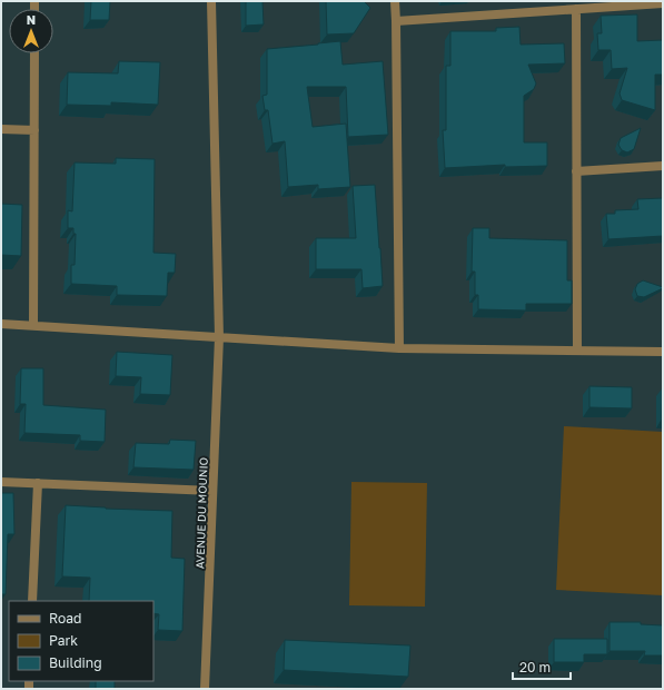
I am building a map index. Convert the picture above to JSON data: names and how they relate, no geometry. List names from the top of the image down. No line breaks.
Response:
{"streets":{"street":["AVENUE DU MOUNIO"]},"legend":["Road","Park","Building"],"scale_bar":"20 m","north":"top"}
